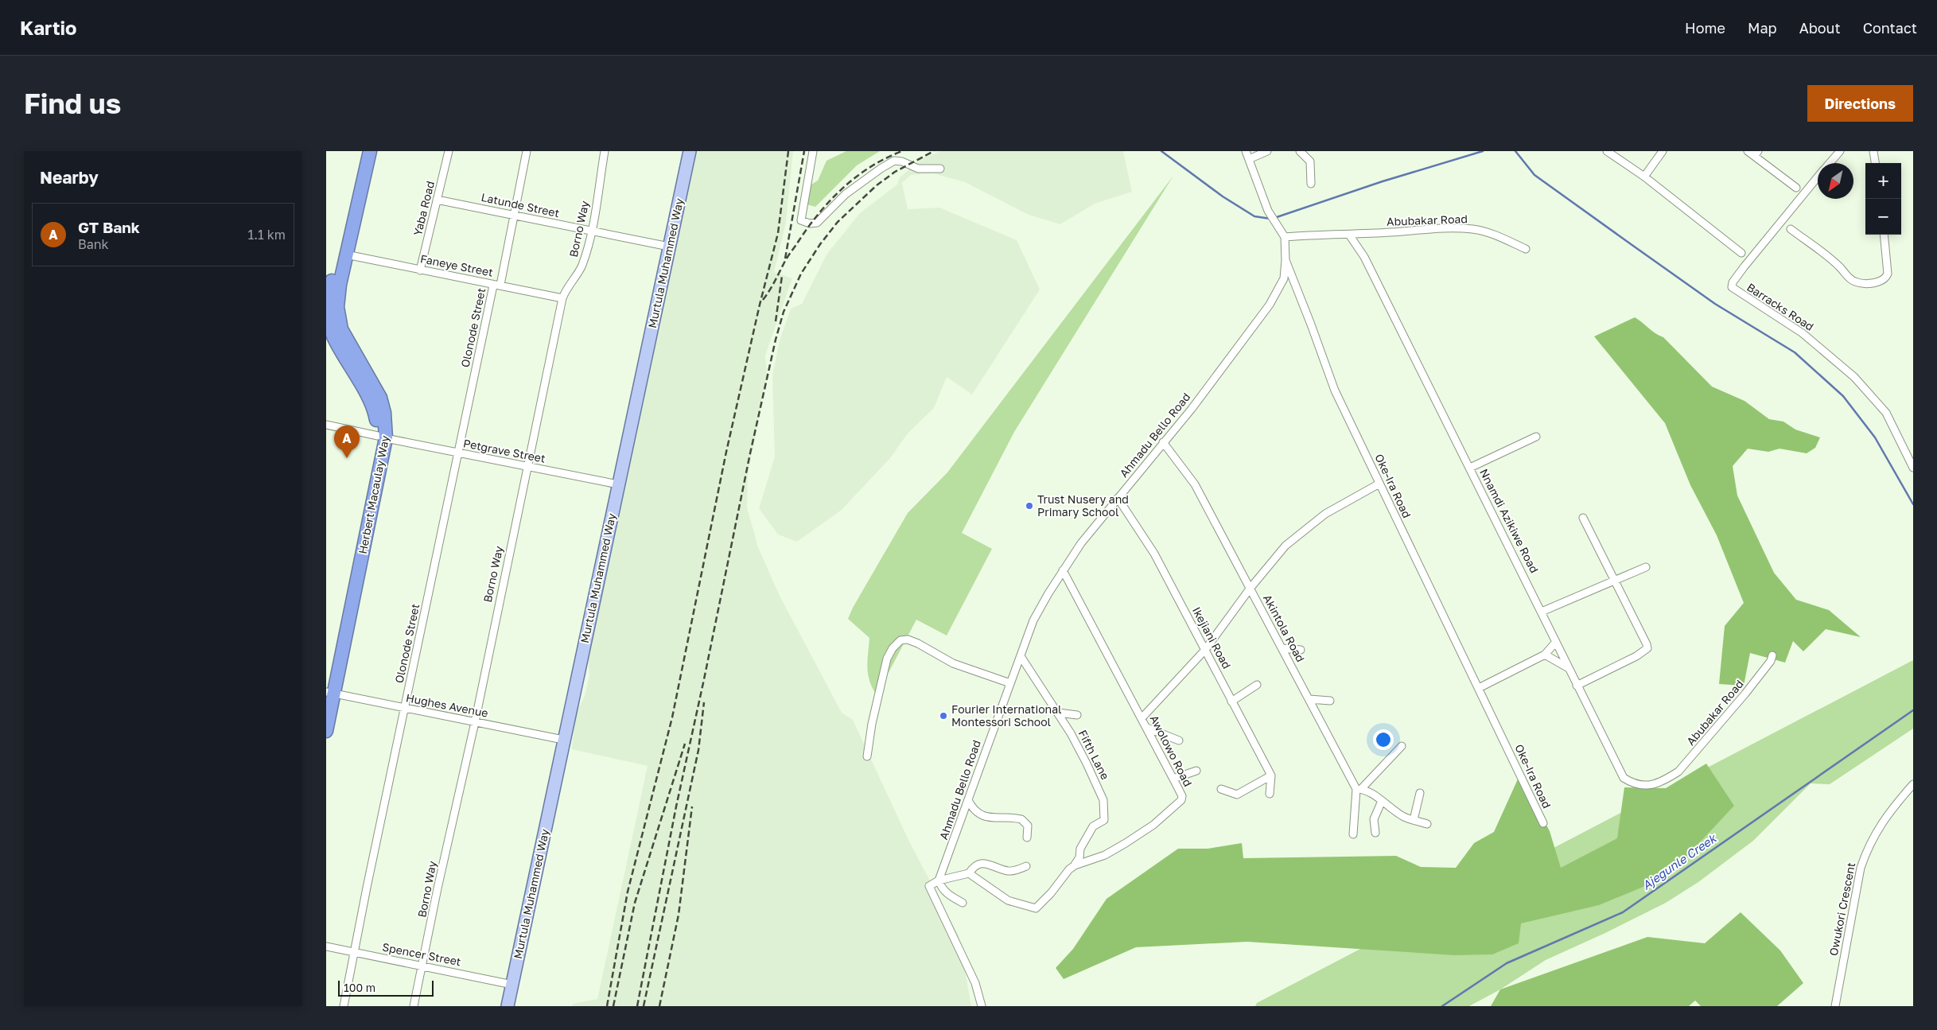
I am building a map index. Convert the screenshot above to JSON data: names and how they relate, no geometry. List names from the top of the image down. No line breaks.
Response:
{"streets":{"highway":["Herbert Macaulay Way"],"main road":["Murtula Muhammed Way"],"street":["Latunde Street","Yaba Road","Abubakar Road","Borno Way","Faneye Street","Barracks Road","Olonode Street","Ahmadu Bello Road","Petgrave Street","Oke-Ira Road","Nnamdi Azikiwe Road","Akintola Road","Ikejiani Road","Hughes Avenue","Awolowo Road","Fifth Lane","Owukori Crescent","Spencer Street"]},"crossings":[["Latunde Street","Yaba Road"],["Latunde Street","Borno Way"],["Latunde Street","Murtula Muhammed Way"],["Latunde Street","Olonode Street"],["Yaba Road","Faneye Street"],["Abubakar Road","Nnamdi Azikiwe Road"],["Borno Way","Faneye Street"],["Borno Way","Petgrave Street"],["Borno Way","Hughes Avenue"],["Borno Way","Spencer Street"],["Murtula Muhammed Way","Petgrave Street"],["Murtula Muhammed Way","Hughes Avenue"],["Murtula Muhammed Way","Spencer Street"],["Faneye Street","Olonode Street"],["Faneye Street","Herbert Macaulay Way"],["Olonode Street","Petgrave Street"],["Olonode Street","Hughes Avenue"],["Olonode Street","Spencer Street"],["Ahmadu Bello Road","Oke-Ira Road"],["Ahmadu Bello Road","Akintola Road"],["Ahmadu Bello Road","Ikejiani Road"],["Ahmadu Bello Road","Awolowo Road"],["Ahmadu Bello Road","Fifth Lane"],["Petgrave Street","Herbert Macaulay Way"],["Herbert Macaulay Way","Hughes Avenue"],["Awolowo Road","Fifth Lane"]],"water":["Ajegunle Creek"],"places":["Trust Nusery and Primary School","Fourier International Montessori School"],"scale_bar":"100 m","north":"bottom left","page":{"header":"Kartio","nav":["Home","Map","About","Contact"],"buttons":"Directions","title":"Find us","heading":"Nearby","map_buttons":["+","−"],"list":[{"mark":"A","name":"GT Bank","note":"Bank","value":"1.1 km"}],"pins":"A","scale":"100 m"}}
